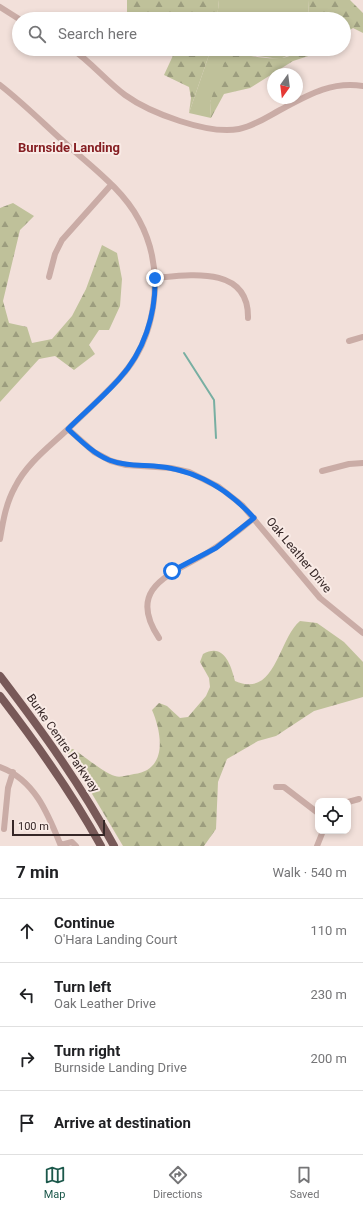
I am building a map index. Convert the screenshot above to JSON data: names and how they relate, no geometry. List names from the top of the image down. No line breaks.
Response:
{"streets":{"main road":["Burke Centre Parkway"],"street":["Oak Leather Drive"]},"districts":["Burnside Landing"],"scale_bar":"100 m","north":"bottom","page":{"search":"Search here","scale":"100 m","heading":["7 min","Walk · 540 m"],"list":[["Continue","O'Hara Landing Court","110 m"],["Turn left","Oak Leather Drive","230 m"],["Turn right","Burnside Landing Drive","200 m"],"Arrive at destination"],"nav":["Map","Directions","Saved"]}}
